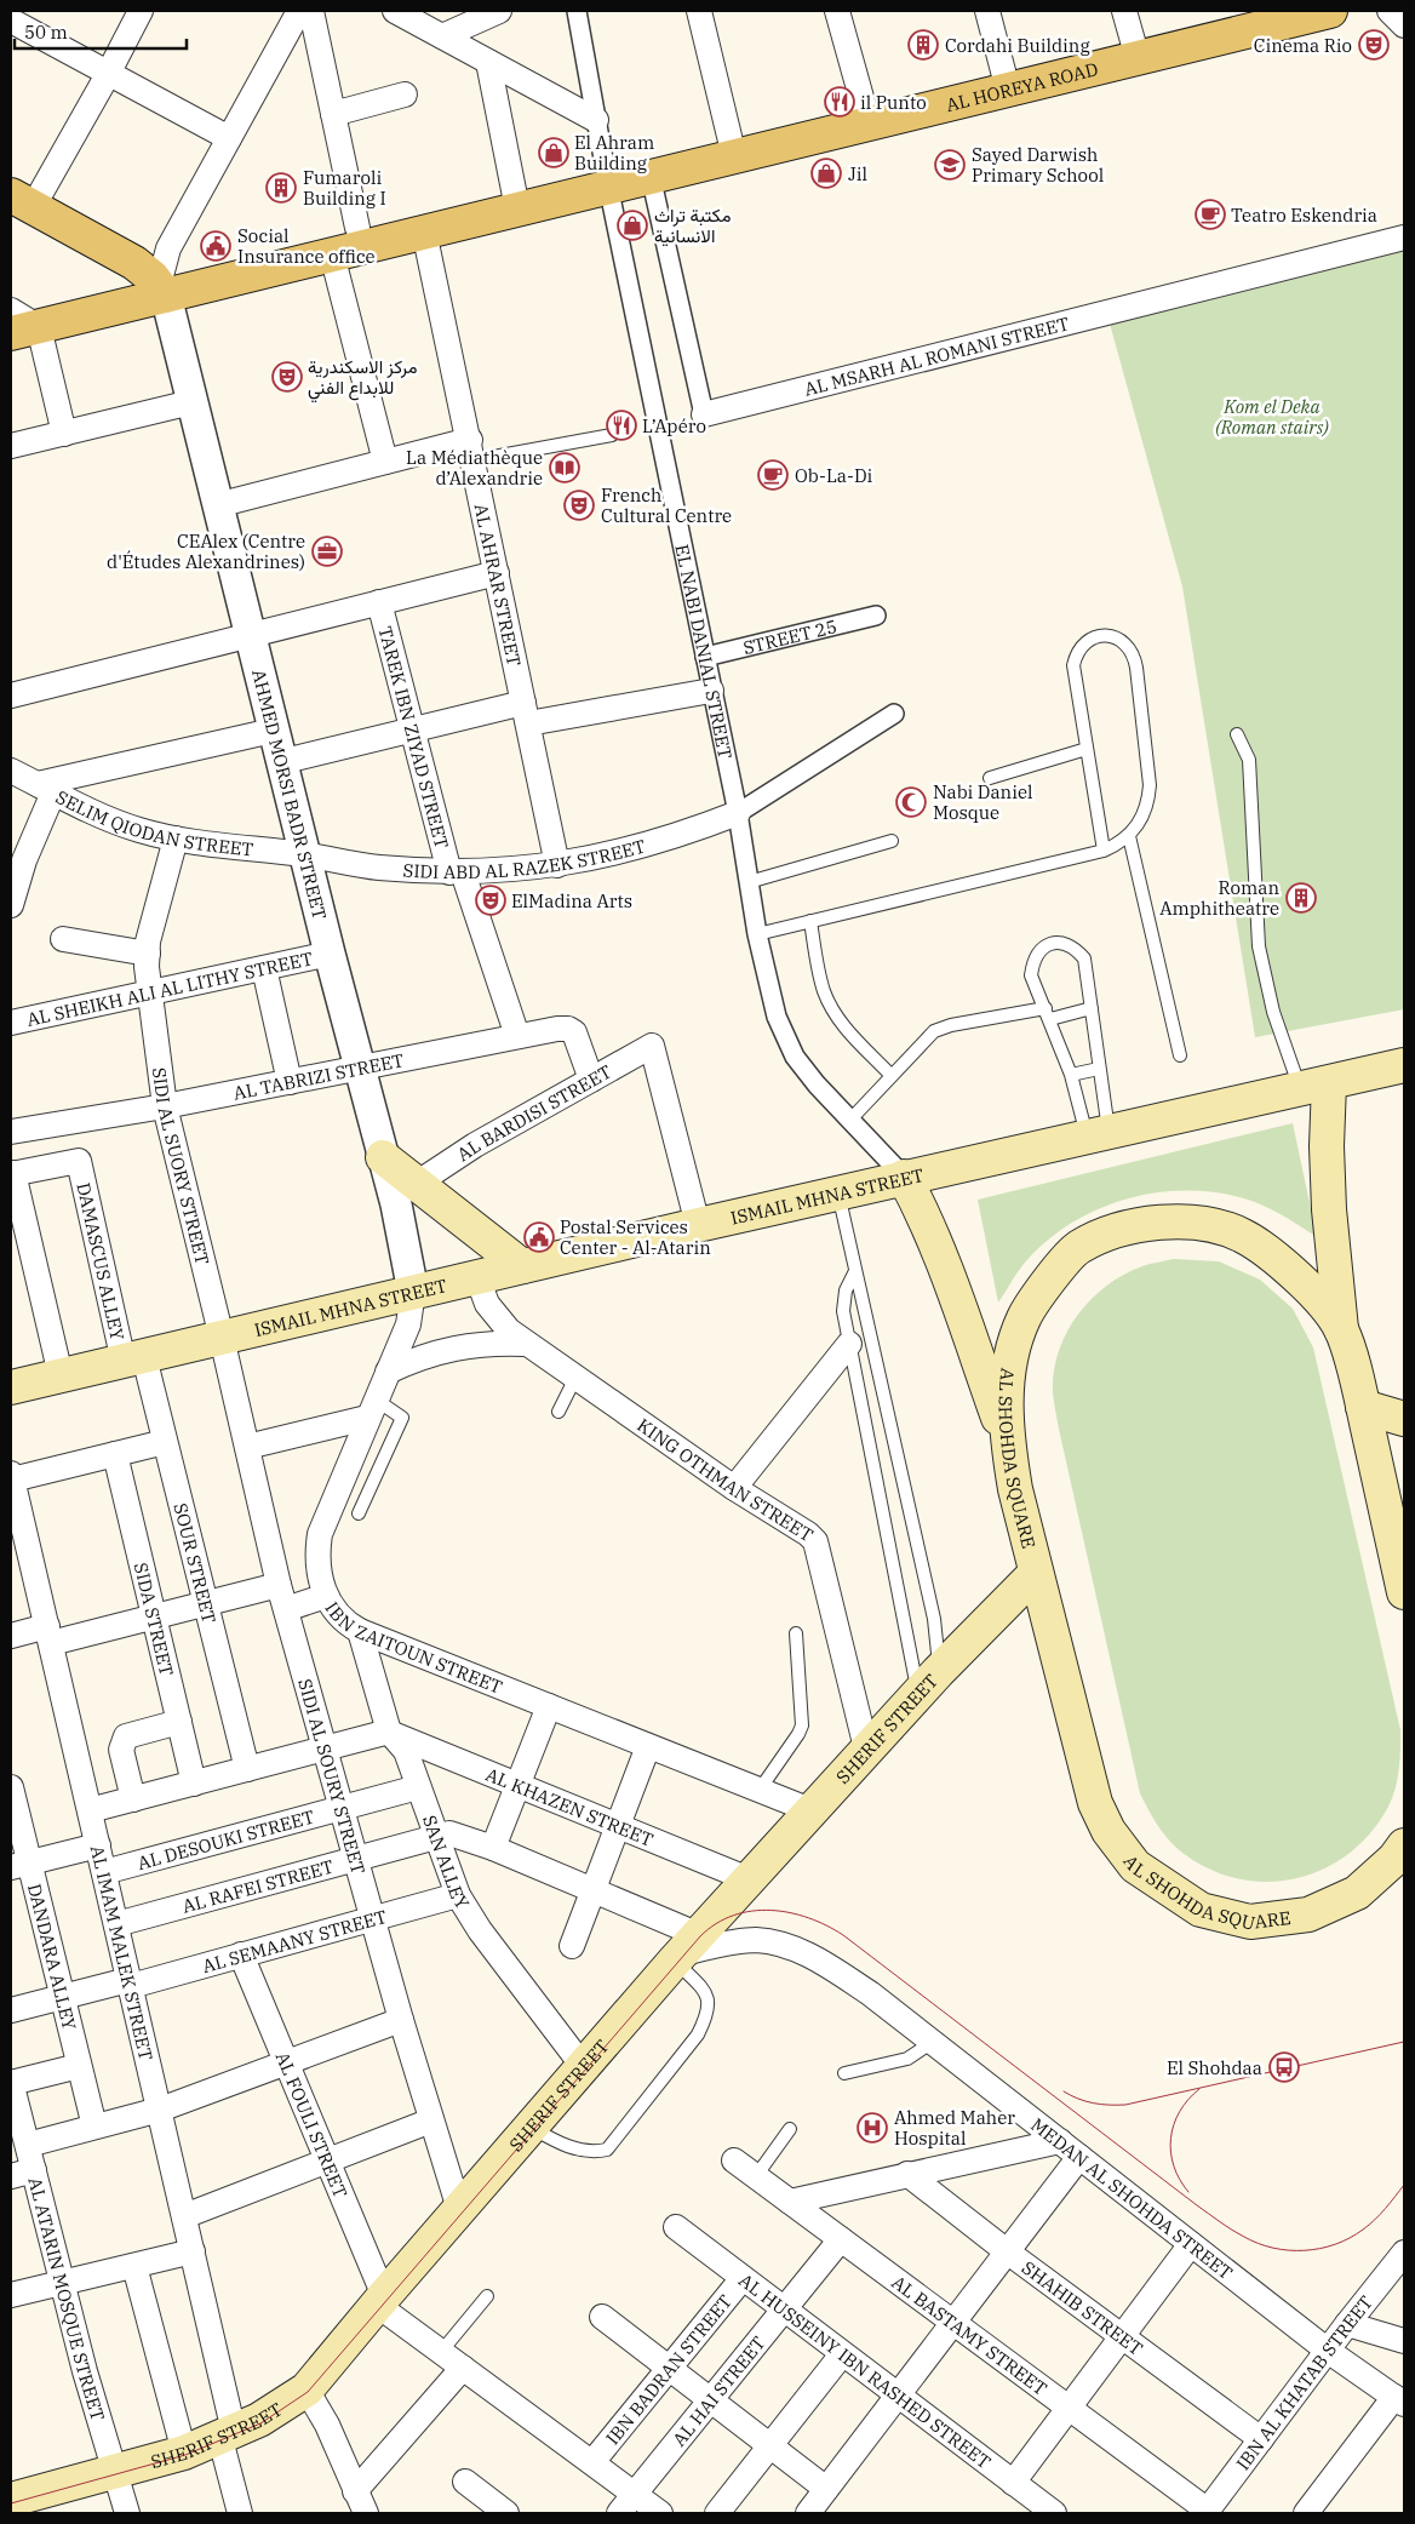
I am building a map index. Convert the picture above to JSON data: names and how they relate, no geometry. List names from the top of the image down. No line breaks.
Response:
{"streets":{"main road":["AL HOREYA ROAD","ISMAIL MHNA STREET","AL SHOHDA SQUARE","SHERIF STREET"],"street":["AL MSARH AL ROMANI STREET","AL AHRAR STREET","STREET 25","EL NABI DANIAL STREET","TAREK IBN ZIYAD STREET","AHMED MORSI BADR STREET","SELIM QIODAN STREET","SIDI ABD AL RAZEK STREET","AL SHEIKH ALI AL LITHY STREET","AL TABRIZI STREET","AL BARDISI STREET","SIDI AL SUORY STREET","DAMASCUS ALLEY","KING OTHMAN STREET","SOUR STREET","SIDA STREET","IBN ZAITOUN STREET","SIDI AL SOURY STREET","AL KHAZEN STREET","AL DESOUKI STREET","SAN ALLEY","AL RAFEI STREET","AL SEMAANY STREET","AL IMAM MALEK STREET","DANDARA ALLEY","AL FOULI STREET","MEDAN AL SHOHDA STREET","AL ATARIN MOSQUE STREET","SHAHIB STREET","AL BASTAMY STREET","IBN BADRAN STREET","AL HUSSEINY IBN RASHED STREET","IBN AL KHATAB STREET","AL HAI STREET"]},"crossings":[["AL HOREYA ROAD","AL MSARH AL ROMANI STREET"],["AL HOREYA ROAD","AL AHRAR STREET"],["AL HOREYA ROAD","EL NABI DANIAL STREET"],["AL HOREYA ROAD","AHMED MORSI BADR STREET"],["AL AHRAR STREET","SIDI ABD AL RAZEK STREET"],["STREET 25","EL NABI DANIAL STREET"],["EL NABI DANIAL STREET","SIDI ABD AL RAZEK STREET"],["EL NABI DANIAL STREET","ISMAIL MHNA STREET"],["TAREK IBN ZIYAD STREET","SIDI ABD AL RAZEK STREET"],["TAREK IBN ZIYAD STREET","AL TABRIZI STREET"],["AHMED MORSI BADR STREET","SELIM QIODAN STREET"],["AHMED MORSI BADR STREET","SIDI ABD AL RAZEK STREET"],["AHMED MORSI BADR STREET","AL SHEIKH ALI AL LITHY STREET"],["AHMED MORSI BADR STREET","AL TABRIZI STREET"],["AHMED MORSI BADR STREET","ISMAIL MHNA STREET"],["AHMED MORSI BADR STREET","IBN ZAITOUN STREET"],["SELIM QIODAN STREET","SIDI ABD AL RAZEK STREET"],["SELIM QIODAN STREET","SIDI AL SUORY STREET"],["AL SHEIKH ALI AL LITHY STREET","SIDI AL SUORY STREET"],["AL TABRIZI STREET","AL BARDISI STREET"],["AL TABRIZI STREET","SIDI AL SUORY STREET"],["AL BARDISI STREET","ISMAIL MHNA STREET"],["SIDI AL SUORY STREET","ISMAIL MHNA STREET"],["SIDI AL SUORY STREET","SIDI AL SOURY STREET"],["ISMAIL MHNA STREET","DAMASCUS ALLEY"],["ISMAIL MHNA STREET","KING OTHMAN STREET"],["ISMAIL MHNA STREET","SOUR STREET"],["ISMAIL MHNA STREET","IBN ZAITOUN STREET"],["ISMAIL MHNA STREET","SIDI AL SOURY STREET"],["DAMASCUS ALLEY","SOUR STREET"],["AL SHOHDA SQUARE","SHERIF STREET"],["KING OTHMAN STREET","SHERIF STREET"],["IBN ZAITOUN STREET","SHERIF STREET"],["IBN ZAITOUN STREET","SAN ALLEY"],["SHERIF STREET","SIDI AL SOURY STREET"],["SHERIF STREET","AL KHAZEN STREET"],["SHERIF STREET","SAN ALLEY"],["SHERIF STREET","AL RAFEI STREET"],["SHERIF STREET","AL IMAM MALEK STREET"],["SHERIF STREET","AL FOULI STREET"],["SHERIF STREET","MEDAN AL SHOHDA STREET"],["SHERIF STREET","AL ATARIN MOSQUE STREET"],["SIDI AL SOURY STREET","AL DESOUKI STREET"],["SIDI AL SOURY STREET","AL RAFEI STREET"],["SIDI AL SOURY STREET","AL SEMAANY STREET"],["AL KHAZEN STREET","SAN ALLEY"],["AL DESOUKI STREET","SAN ALLEY"],["AL DESOUKI STREET","AL IMAM MALEK STREET"],["SAN ALLEY","AL RAFEI STREET"],["SAN ALLEY","AL SEMAANY STREET"],["AL RAFEI STREET","AL IMAM MALEK STREET"],["AL RAFEI STREET","MEDAN AL SHOHDA STREET"],["AL SEMAANY STREET","AL IMAM MALEK STREET"],["AL SEMAANY STREET","DANDARA ALLEY"],["AL SEMAANY STREET","AL FOULI STREET"],["MEDAN AL SHOHDA STREET","IBN AL KHATAB STREET"],["SHAHIB STREET","IBN AL KHATAB STREET"],["AL BASTAMY STREET","IBN AL KHATAB STREET"],["AL BASTAMY STREET","AL HAI STREET"],["IBN BADRAN STREET","AL HUSSEINY IBN RASHED STREET"],["AL HUSSEINY IBN RASHED STREET","AL HAI STREET"]],"parks":["Kom el Deka (Roman stairs)"],"places":{"building":["Cordahi Building","Fumaroli Building I","Roman Amphitheatre"],"theatre":["Cinema Rio","مركز الاسكندرية للابداع الفني","French Cultural Centre","ElMadina Arts"],"restaurant":["il Punto","L’Apéro"],"shop":["El Ahram Building","Jil","مكتبة تراث الانسانية"],"school or university":["Sayed Darwish Primary School"],"cafe":["Teatro Eskendria","Ob-La-Di"],"public building":["Social Insurance office","Postal Services Center - Al-Atarin"],"library":["La Médiathèque d’Alexandrie"],"office":["CEAlex (Centre d'Études Alexandrines)"],"mosque":["Nabi Daniel Mosque"],"bus stop":["El Shohdaa"],"hospital":["Ahmed Maher Hospital"]},"scale_bar":"50 m"}
